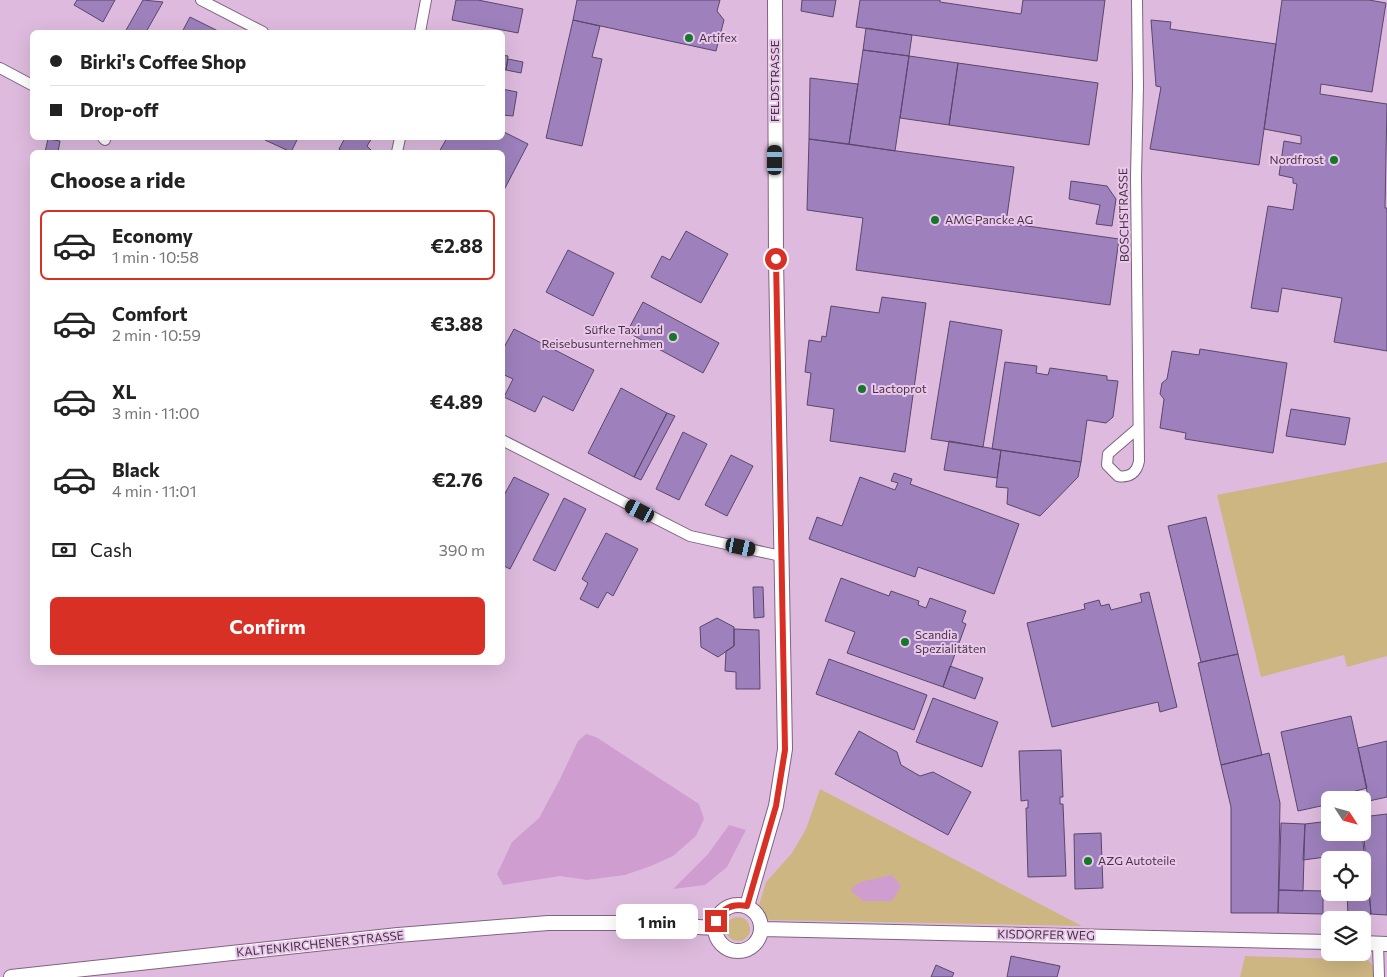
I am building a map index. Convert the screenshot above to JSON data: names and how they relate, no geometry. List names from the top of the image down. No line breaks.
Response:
{"streets":{"street":["FELDSTRASSE","BOSCHSTRASSE","KISDORFER WEG","KALTENKIRCHENER STRASSE"]},"crossings":[["FELDSTRASSE","KISDORFER WEG"],["FELDSTRASSE","KALTENKIRCHENER STRASSE"],["KISDORFER WEG","KALTENKIRCHENER STRASSE"]],"places":["Artifex","Nordfrost","AMC Pancke AG","Süfke Taxi und Reisebusunternehmen","Lactoprot","Scandia Spezialitäten","AZG Autoteile"],"north":"bottom right","page":{"banner":["Birki's Coffee Shop","Drop-off"],"heading":"Choose a ride","list":[{"name":"Economy","note":"1 min · 10:58","value":"€2.88"},{"name":"Comfort","note":"2 min · 10:59","value":"€3.88"},{"name":"XL","note":"3 min · 11:00","value":"€4.89"},{"name":"Black","note":"4 min · 11:01","value":"€2.76"}],"pay":["Cash","390 m"],"buttons":"Confirm","bubble":"1 min"}}
